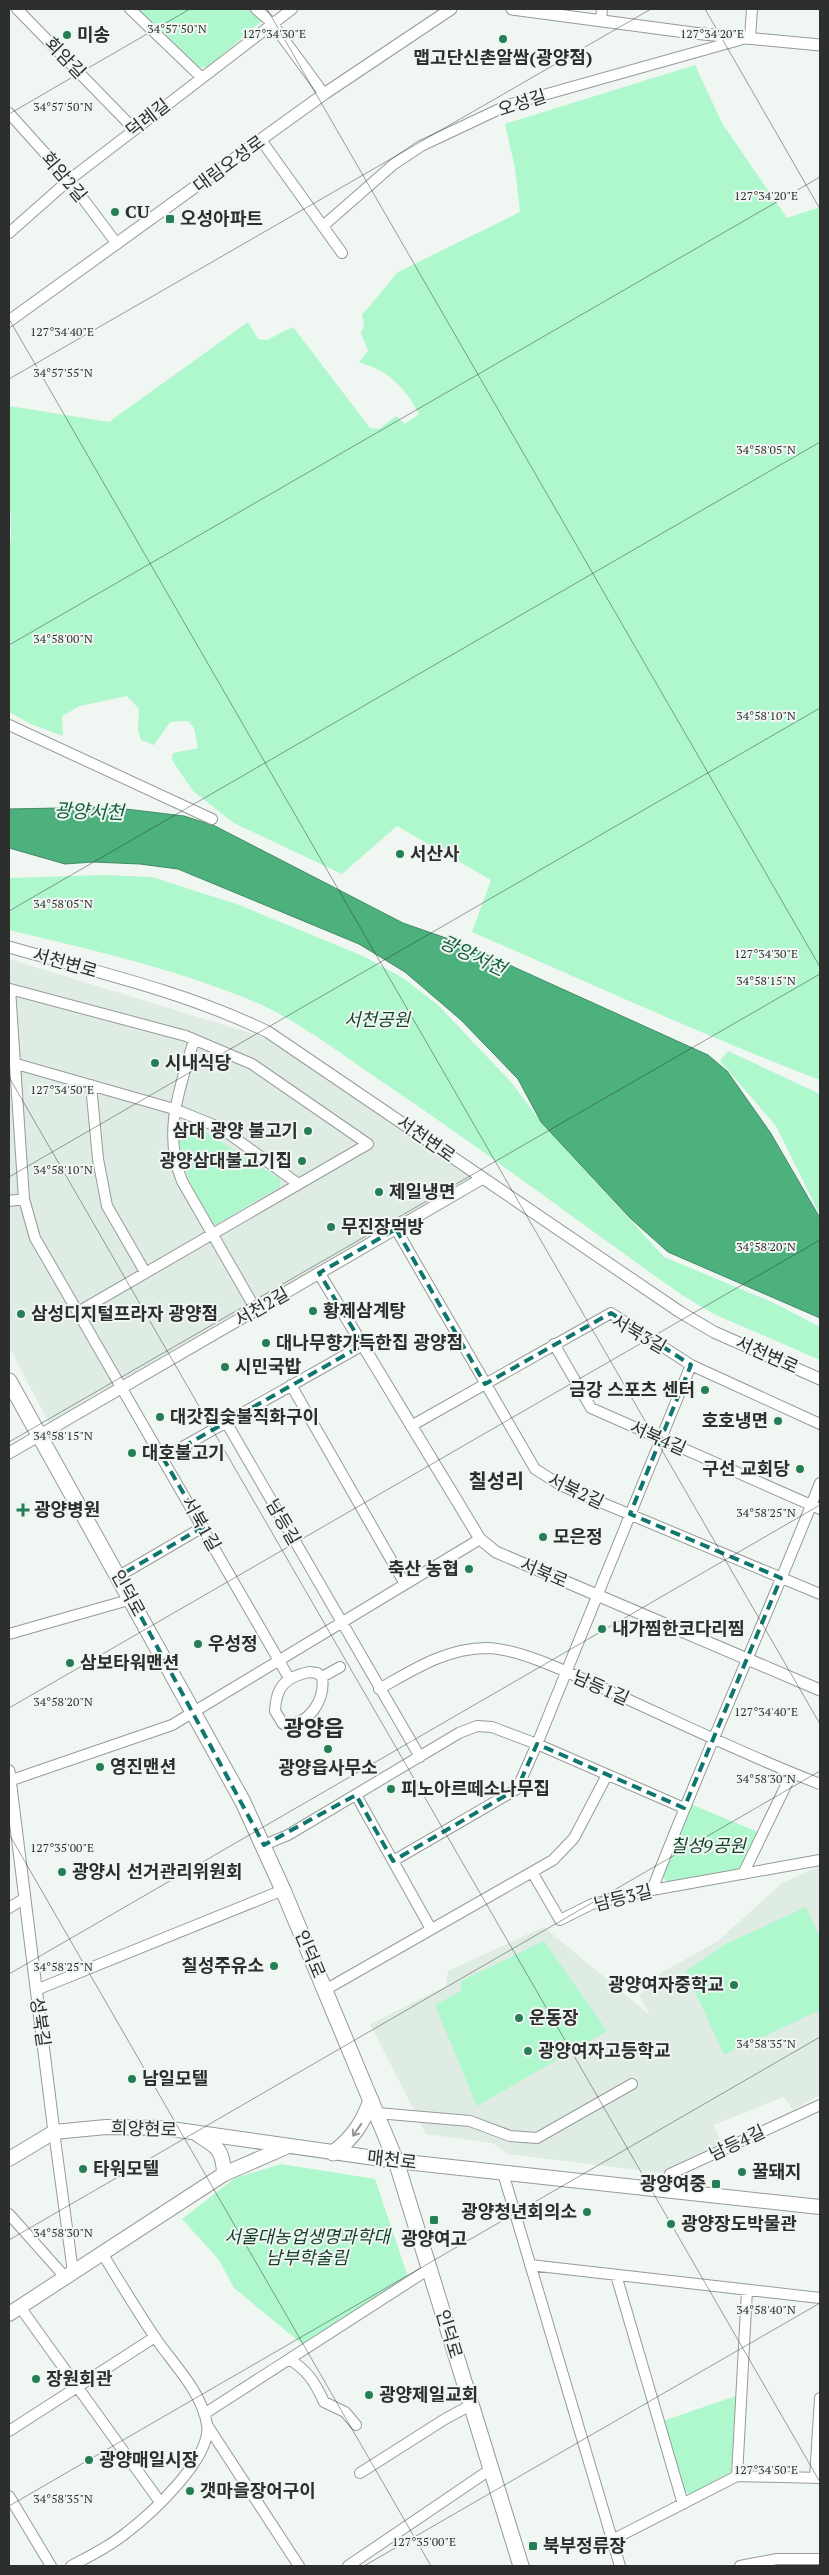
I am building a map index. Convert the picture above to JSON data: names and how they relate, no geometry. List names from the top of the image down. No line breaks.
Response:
{"streets":{"main road":["인덕로","희양현로","매천로"],"street":["회암길","오성길","덕례길","대림오성로","회암2길","서천변로","서천2길","서북3길","서북4길","서북2길","남등길","서북1길","서북로","남등1길","남등3길","성북길","남등4길"]},"crossings":[["회암길","덕례길"],["덕례길","회암2길"],["대림오성로","회암2길"],["서천변로","서천2길"],["서천2길","서북2길"],["서천2길","서북1길"],["서천2길","서북로"],["서천2길","인덕로"],["서북3길","서북4길"],["서북3길","서북2길"],["서북3길","서북로"],["남등길","남등1길"],["인덕로","매천로"],["성북길","희양현로"],["희양현로","매천로"],["남등4길","매천로"]],"districts":["칠성리","광양읍"],"water":["광양서천"],"parks":["서천공원","칠성9공원","서울대농업생명과학대 남부학술림"],"places":{"other":["미송","맵고단신촌알쌈(광양점)","CU","서산사","시내식당","삼대 광양 불고기","광양삼대불고기집","제일냉면","무진장먹방","황제삼계탕","삼성디지털프라자 광양점","대나무향가득한집 광양점","시민국밥","금강 스포츠 센터","대갓집숯불직화구이","호호냉면","대호불고기","구선 교회당","모은정","축산 농협","내가찜한코다리찜","우성정","삼보타워맨션","광양읍사무소","영진맨션","피노아르떼소나무집","광양시 선거관리위원회","칠성주유소","광양여자중학교","운동장","광양여자고등학교","남일모텔","타워모텔","꿀돼지","광양청년회의소","광양장도박물관","장원회관","광양제일교회","광양매일시장","갯마을장어구이"],"transit":["오성아파트","광양여중","광양여고","북부정류장"],"health":["광양병원"]},"coordinates":["34°57'50\"N","127°34'30\"E","127°34'20\"E","127°34'40\"E","34°57'55\"N","34°58'05\"N","34°58'00\"N","34°58'10\"N","34°58'15\"N","127°34'50\"E","34°58'20\"N","34°58'25\"N","34°58'30\"N","127°35'00\"E","34°58'35\"N","34°58'40\"N"]}
